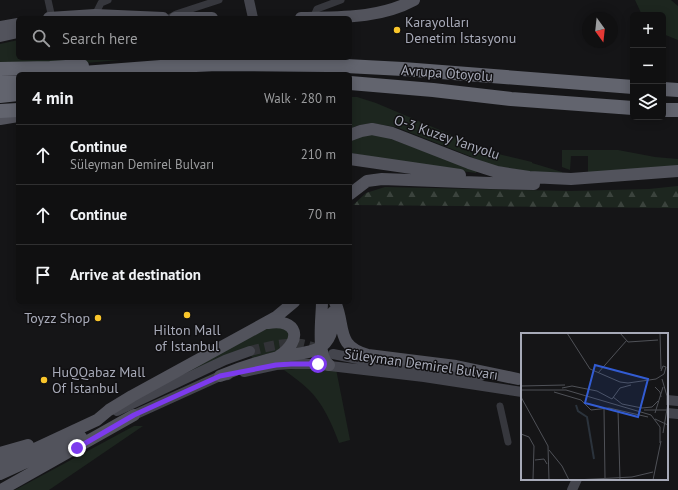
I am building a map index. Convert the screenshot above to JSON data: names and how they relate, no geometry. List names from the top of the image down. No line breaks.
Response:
{"streets":{"highway":["Avrupa Otoyolu"],"main road":["O-3 Kuzey Yanyolu","Süleyman Demirel Bulvarı"]},"places":["Karayolları Denetim İstasyonu","Hilton Mall of Istanbul","Toyzz Shop","HuQQabaz Mall Of İstanbul"],"north":"bottom","page":{"map_buttons":["+","−"],"search":"Search here","heading":["4 min","Walk · 280 m"],"list":[["Continue","Süleyman Demirel Bulvarı","210 m"],["Continue","70 m"],"Arrive at destination"]}}
